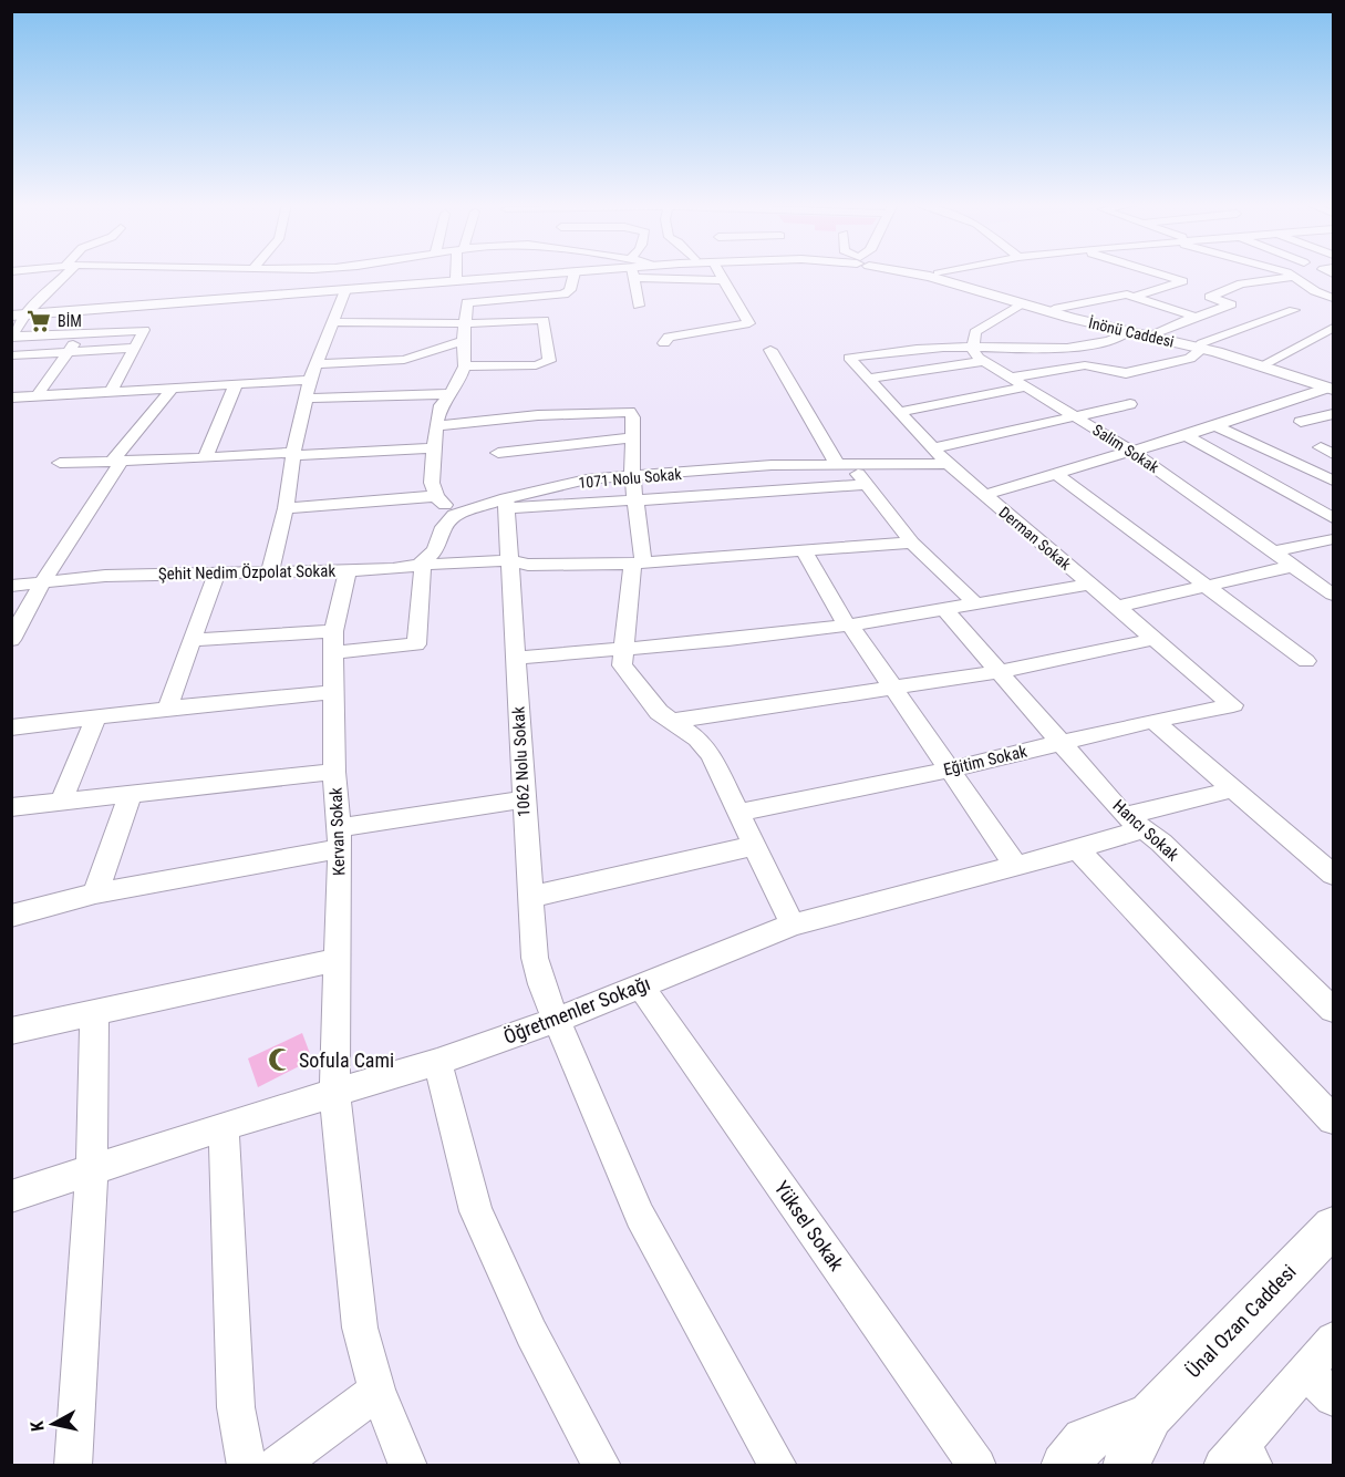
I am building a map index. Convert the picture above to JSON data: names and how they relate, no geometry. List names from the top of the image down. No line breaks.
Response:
{"streets":{"main road":["İnönü Caddesi","Ünal Ozan Caddesi"],"street":["Salim Sokak","1071 Nolu Sokak","Derman Sokak","Şehit Nedim Özpolat Sokak","Eğitim Sokak","1062 Nolu Sokak","Hancı Sokak","Kervan Sokak","Öğretmenler Sokağı","Yüksel Sokak"]},"crossings":[["Salim Sokak","Derman Sokak"],["1071 Nolu Sokak","Derman Sokak"],["1071 Nolu Sokak","1062 Nolu Sokak"],["Derman Sokak","Eğitim Sokak"],["Şehit Nedim Özpolat Sokak","1062 Nolu Sokak"],["Şehit Nedim Özpolat Sokak","Kervan Sokak"],["Eğitim Sokak","Hancı Sokak"],["1062 Nolu Sokak","Öğretmenler Sokağı"],["Hancı Sokak","Öğretmenler Sokağı"],["Kervan Sokak","Öğretmenler Sokağı"],["Öğretmenler Sokağı","Yüksel Sokak"]],"places":{"supermarket":["BİM"],"mosque":["Sofula Cami"]},"north":"left"}
